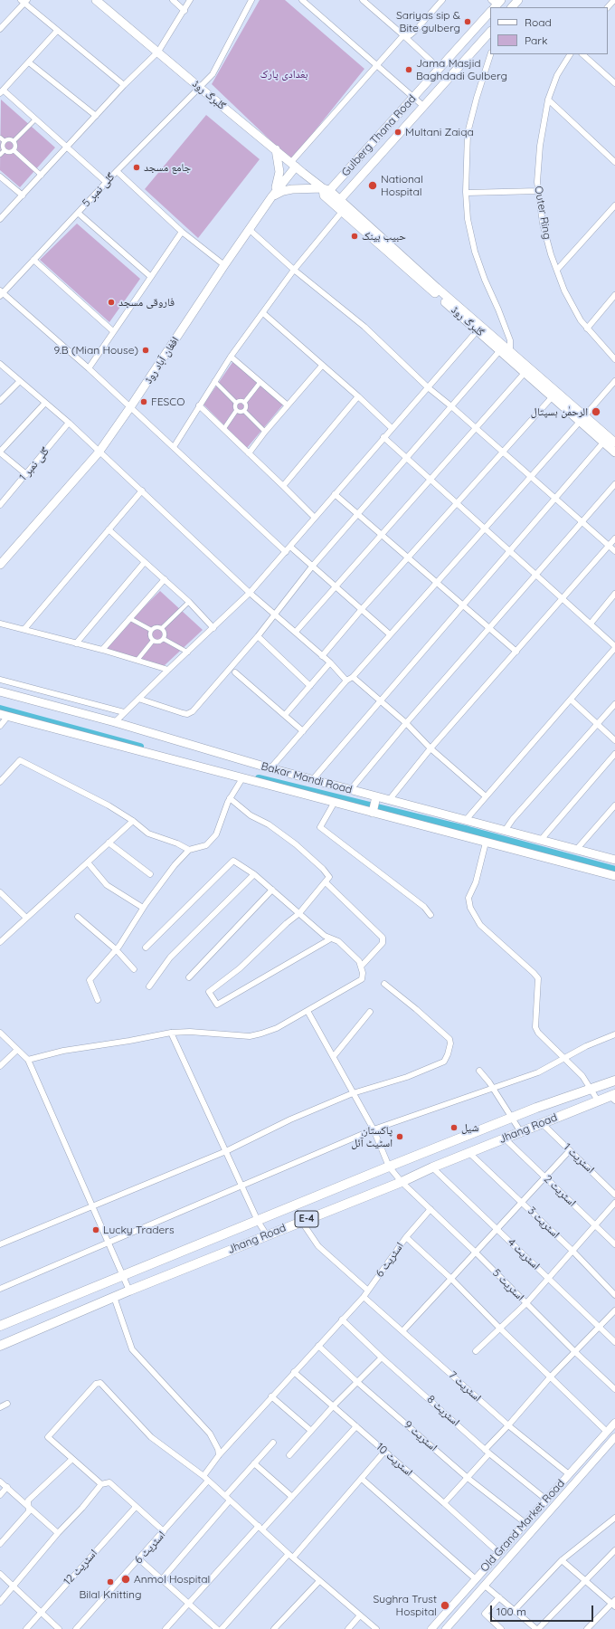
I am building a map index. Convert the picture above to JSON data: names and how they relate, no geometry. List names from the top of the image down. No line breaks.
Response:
{"streets":{"highway":["Jhang Road","E-4"],"main road":["گلبرگ روڈ","Gulberg Thana Road","افغان آباد روڈ","Bakar Mandi Road"],"street":["گلی نمبر 5","Outer Ring","گلی نمبر 1","اسٹریٹ 1","اسٹریٹ 2","اسٹریٹ 3","اسٹریٹ 4","اسٹریٹ 6","اسٹریٹ 5","اسٹریٹ 7","اسٹریٹ 8","اسٹریٹ 9","اسٹریٹ 10","Old Grand Market Road","اسٹریٹ 12"]},"crossings":[["گلبرگ روڈ","Gulberg Thana Road"],["گلبرگ روڈ","گلی نمبر 5"],["Jhang Road","اسٹریٹ 1"],["Jhang Road","اسٹریٹ 2"],["Jhang Road","اسٹریٹ 3"],["Jhang Road","اسٹریٹ 4"],["Jhang Road","اسٹریٹ 5"],["اسٹریٹ 6","اسٹریٹ 7"],["اسٹریٹ 6","اسٹریٹ 8"],["اسٹریٹ 6","اسٹریٹ 9"],["اسٹریٹ 6","اسٹریٹ 10"],["اسٹریٹ 6","Old Grand Market Road"],["اسٹریٹ 7","Old Grand Market Road"],["اسٹریٹ 8","Old Grand Market Road"],["اسٹریٹ 9","Old Grand Market Road"],["اسٹریٹ 10","Old Grand Market Road"]],"parks":["بغدادی پارک"],"places":["Sariyas sip & Bite gulberg","Jama Masjid Baghdadi Gulberg","Multani Zaiqa","جامع مسجد","National Hospital","حبیب بینک","فاروقی مسجد","9.B (Mian House)","FESCO","الرحمٰن ہسپتال","شیل","پاکستان اسٹیٹ آئل","Lucky Traders","Anmol Hospital","Bilal Knitting","Sughra Trust Hospital"],"legend":["Road","Park"],"scale_bar":"100 m"}
